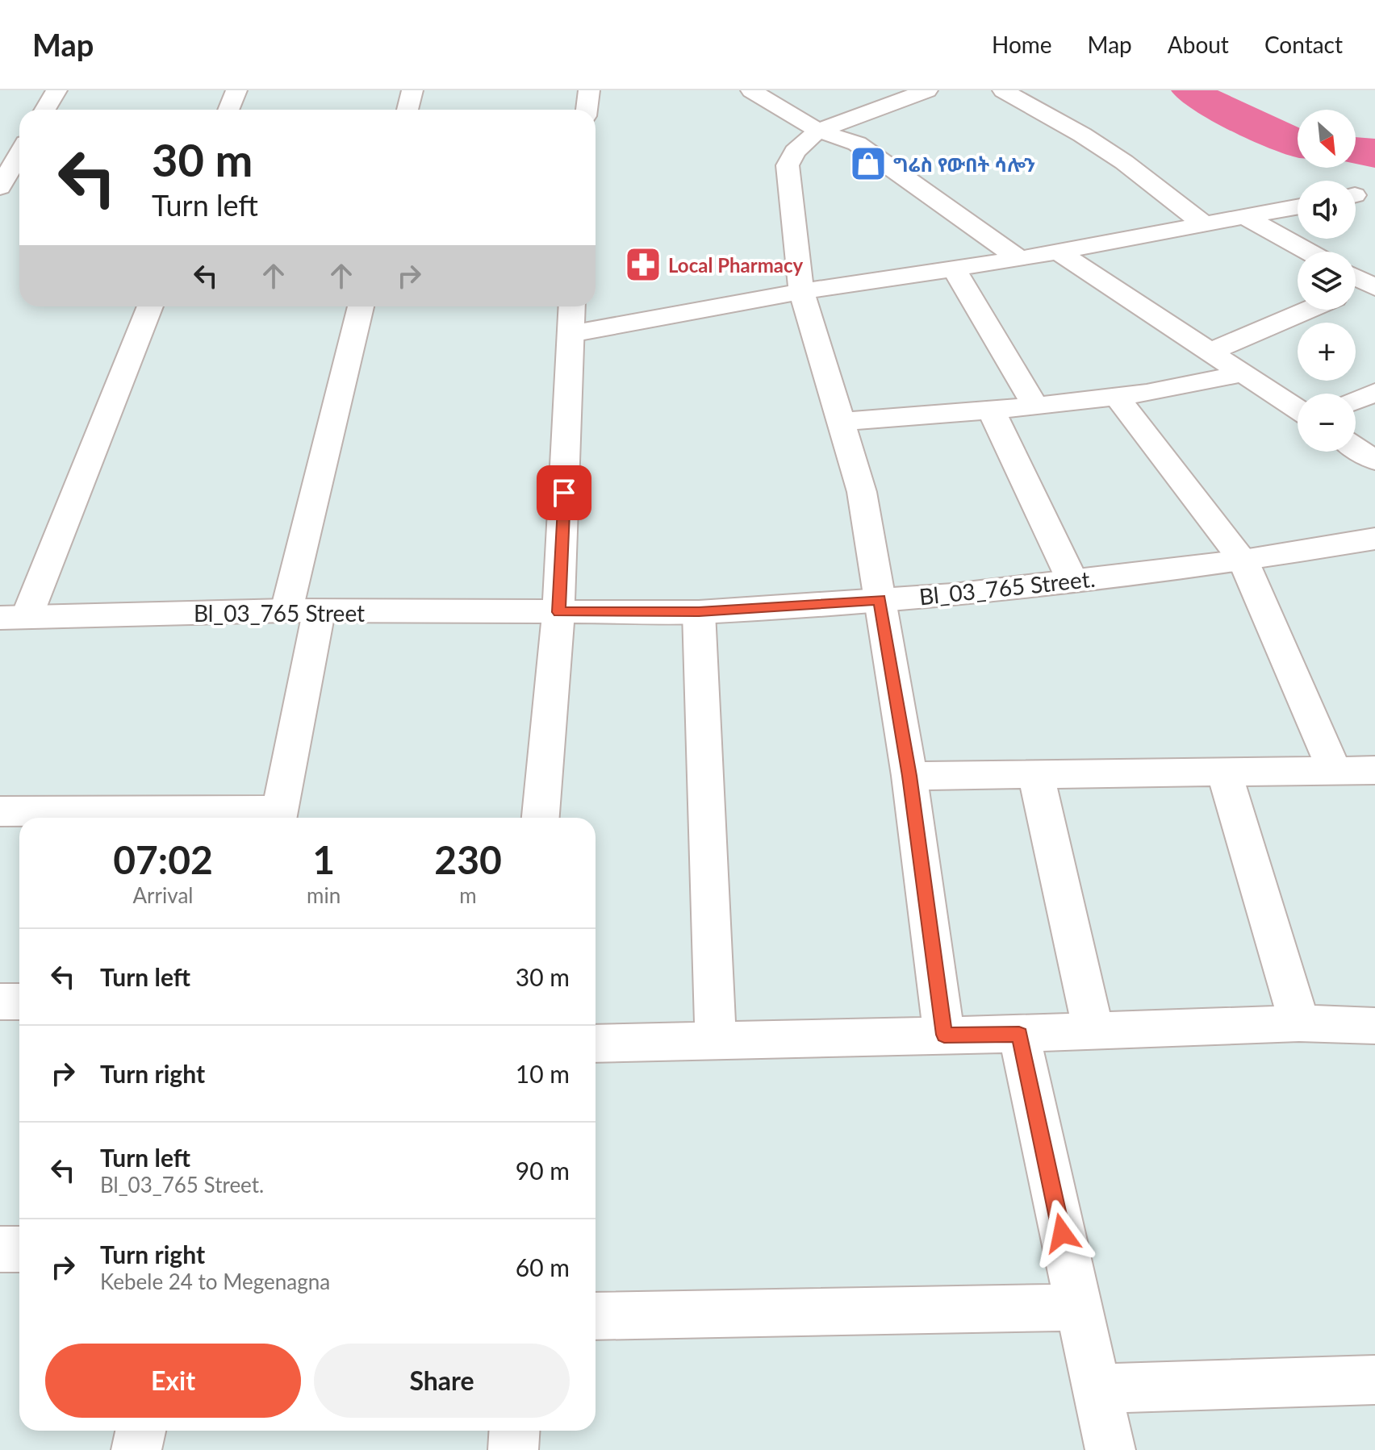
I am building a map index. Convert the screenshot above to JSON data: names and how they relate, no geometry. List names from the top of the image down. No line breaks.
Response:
{"streets":{"street":["Bl_03_765 Street.","Bl_03_765 Street"]},"crossings":[["Bl_03_765 Street.","Bl_03_765 Street"]],"places":{"shop":["ግሬስ የውበት ሳሎን"],"pharmacy":["Local Pharmacy"]},"north":"bottom right","page":{"header":"Map","nav":["Home","Map","About","Contact"],"map_buttons":["+","−"],"turn":["30 m","Turn left"],"eta":["07:02","Arrival","1","min","230","m"],"list":[{"name":"Turn left","value":"30 m"},{"name":"Turn right","value":"10 m"},{"name":"Turn left","note":"Bl_03_765 Street.","value":"90 m"},{"name":"Turn right","note":"Kebele 24 to Megenagna","value":"60 m"}],"buttons":["Exit","Share"]}}
